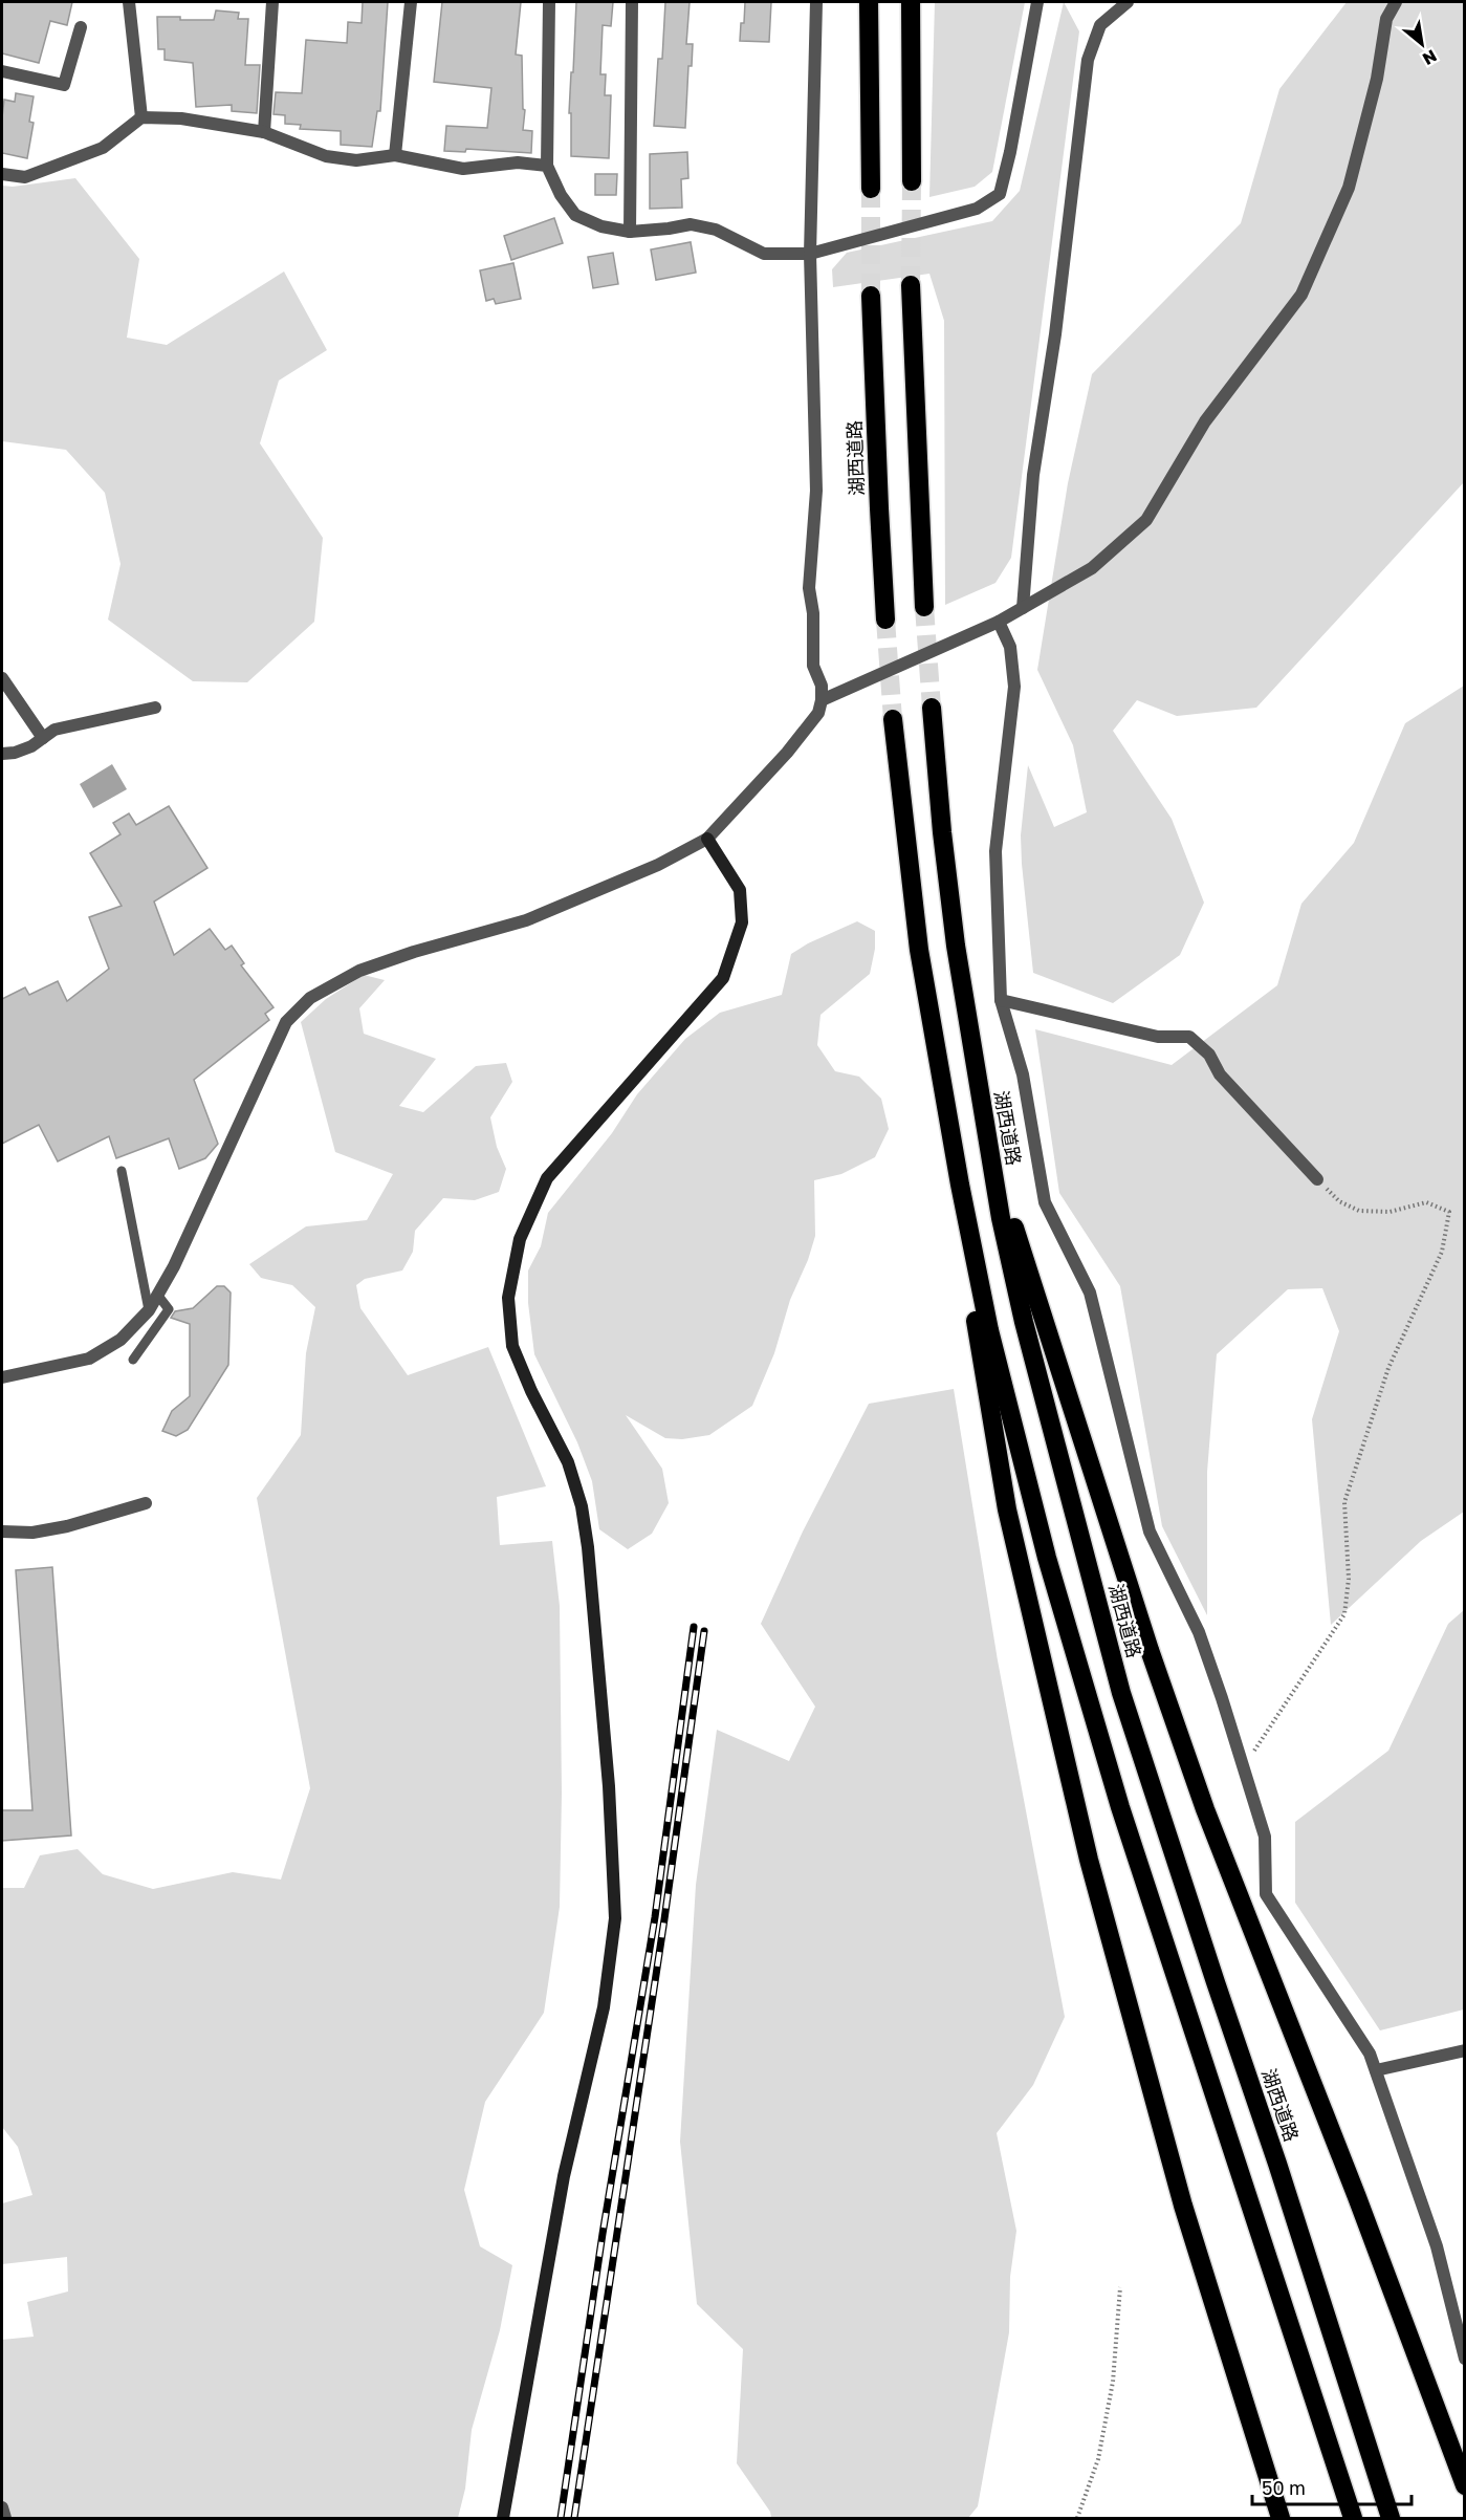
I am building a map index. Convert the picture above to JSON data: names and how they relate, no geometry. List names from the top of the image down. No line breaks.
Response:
{"streets":{"highway":["湖西道路"]},"scale_bar":"50 m","north":"bottom right"}
